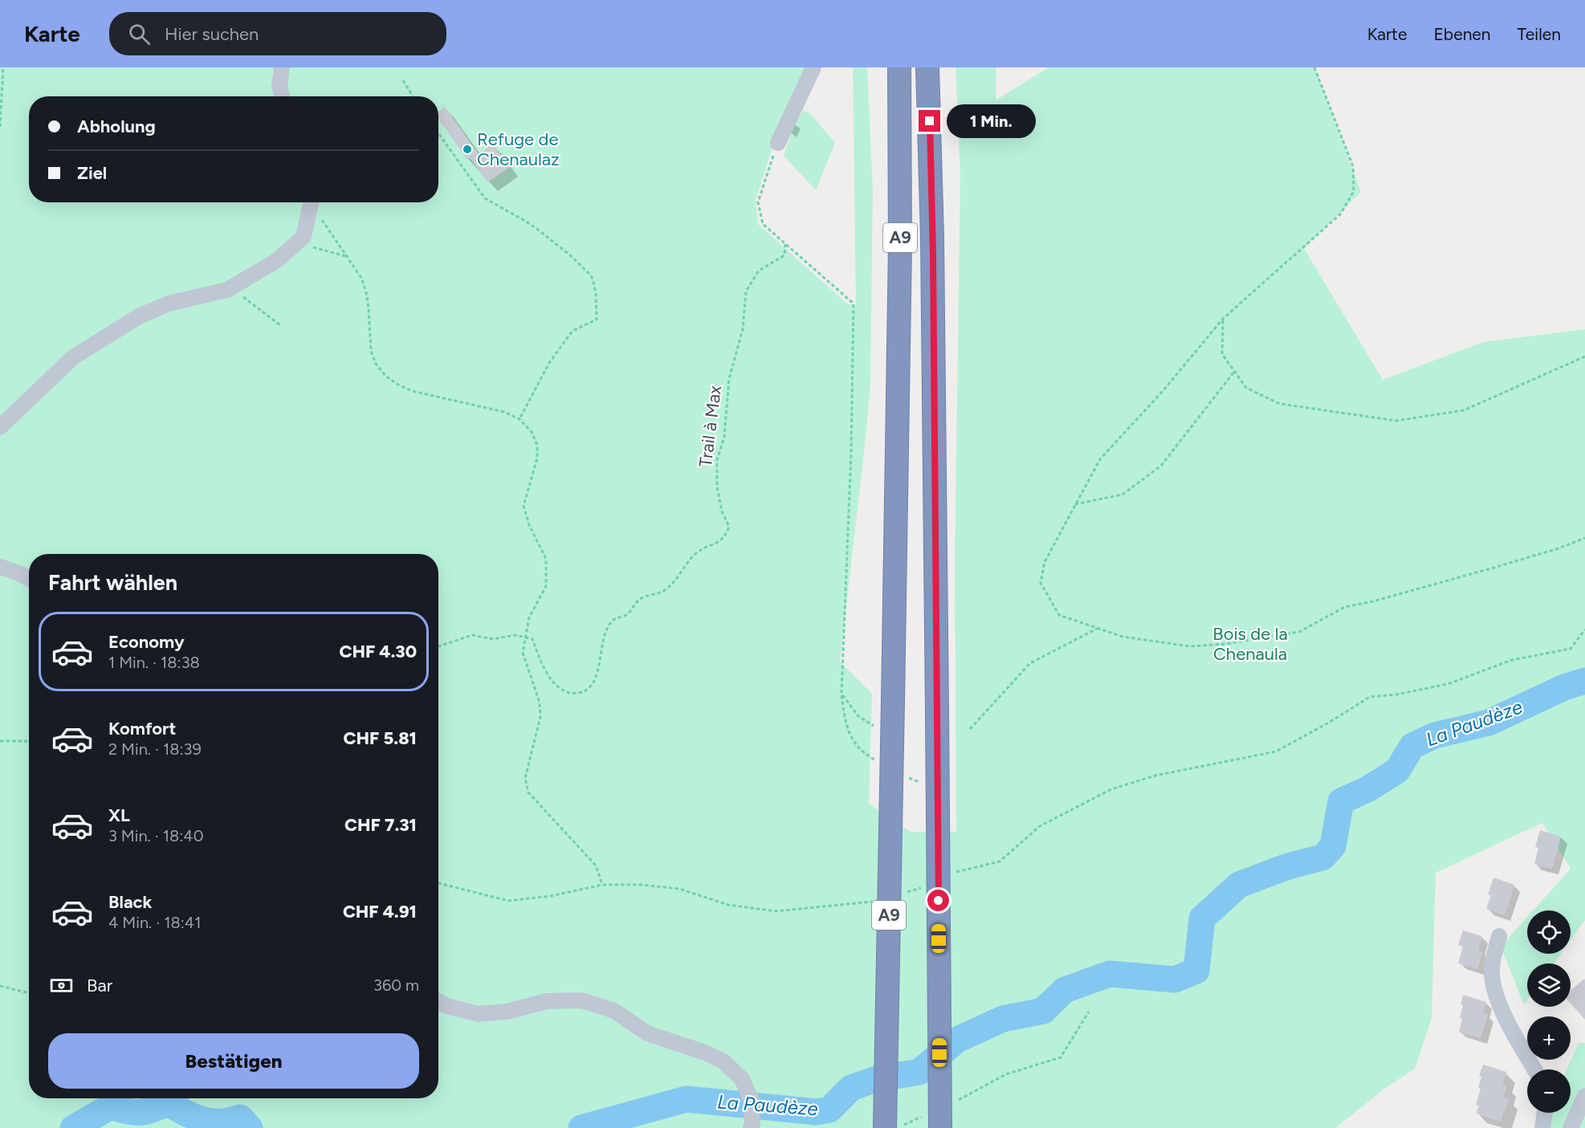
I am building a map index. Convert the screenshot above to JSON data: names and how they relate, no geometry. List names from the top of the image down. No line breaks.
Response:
{"streets":{"highway":["A9"],"path":["Trail à Max"]},"water":["La Paudèze"],"parks":["Bois de la Chenaula"],"places":["Refuge de Chenaulaz"],"page":{"header":"Karte","search":"Hier suchen","nav":["Karte","Ebenen","Teilen"],"banner":["Abholung","Ziel"],"bubble":"1 Min.","heading":"Fahrt wählen","list":[{"name":"Economy","note":"1 Min. · 18:38","value":"CHF 4.30"},{"name":"Komfort","note":"2 Min. · 18:39","value":"CHF 5.81"},{"name":"XL","note":"3 Min. · 18:40","value":"CHF 7.31"},{"name":"Black","note":"4 Min. · 18:41","value":"CHF 4.91"}],"map_buttons":["+","−"],"pay":["Bar","360 m"],"buttons":"Bestätigen"}}
